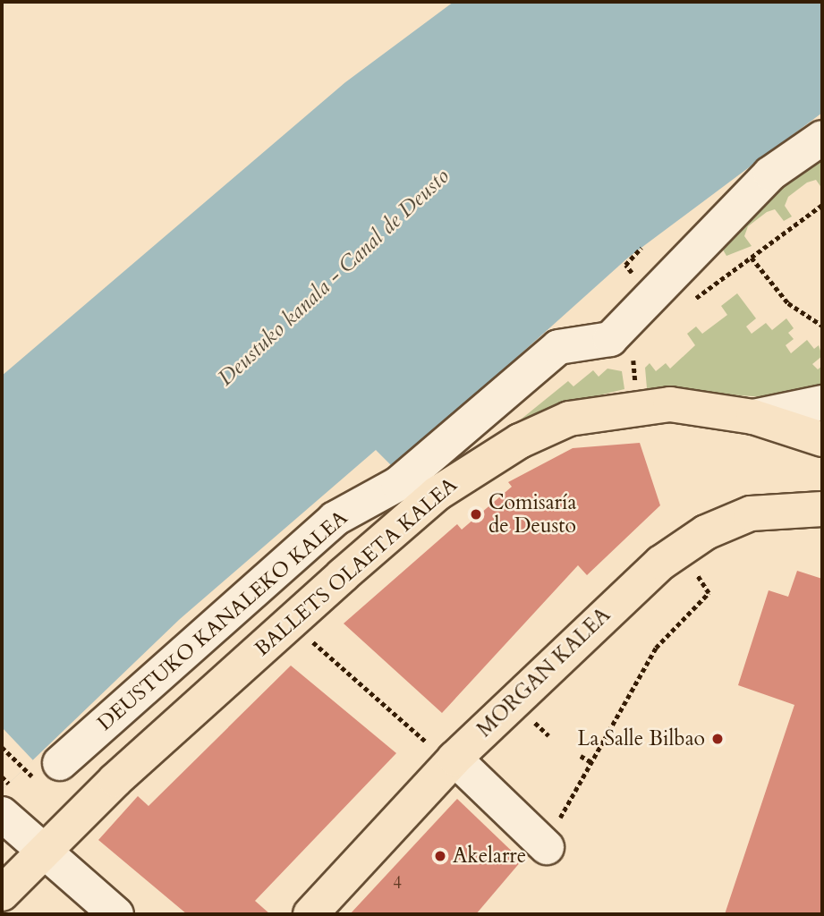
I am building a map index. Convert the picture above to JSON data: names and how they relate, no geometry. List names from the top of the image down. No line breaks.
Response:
{"streets":{"main road":["BALLETS OLAETA KALEA","MORGAN KALEA"],"street":["DEUSTUKO KANALEKO KALEA"]},"water":["Deustuko kanala - Canal de Deusto"],"places":["Comisaría de Deusto","La Salle Bilbao","Akelarre"],"house_numbers":["4"]}
